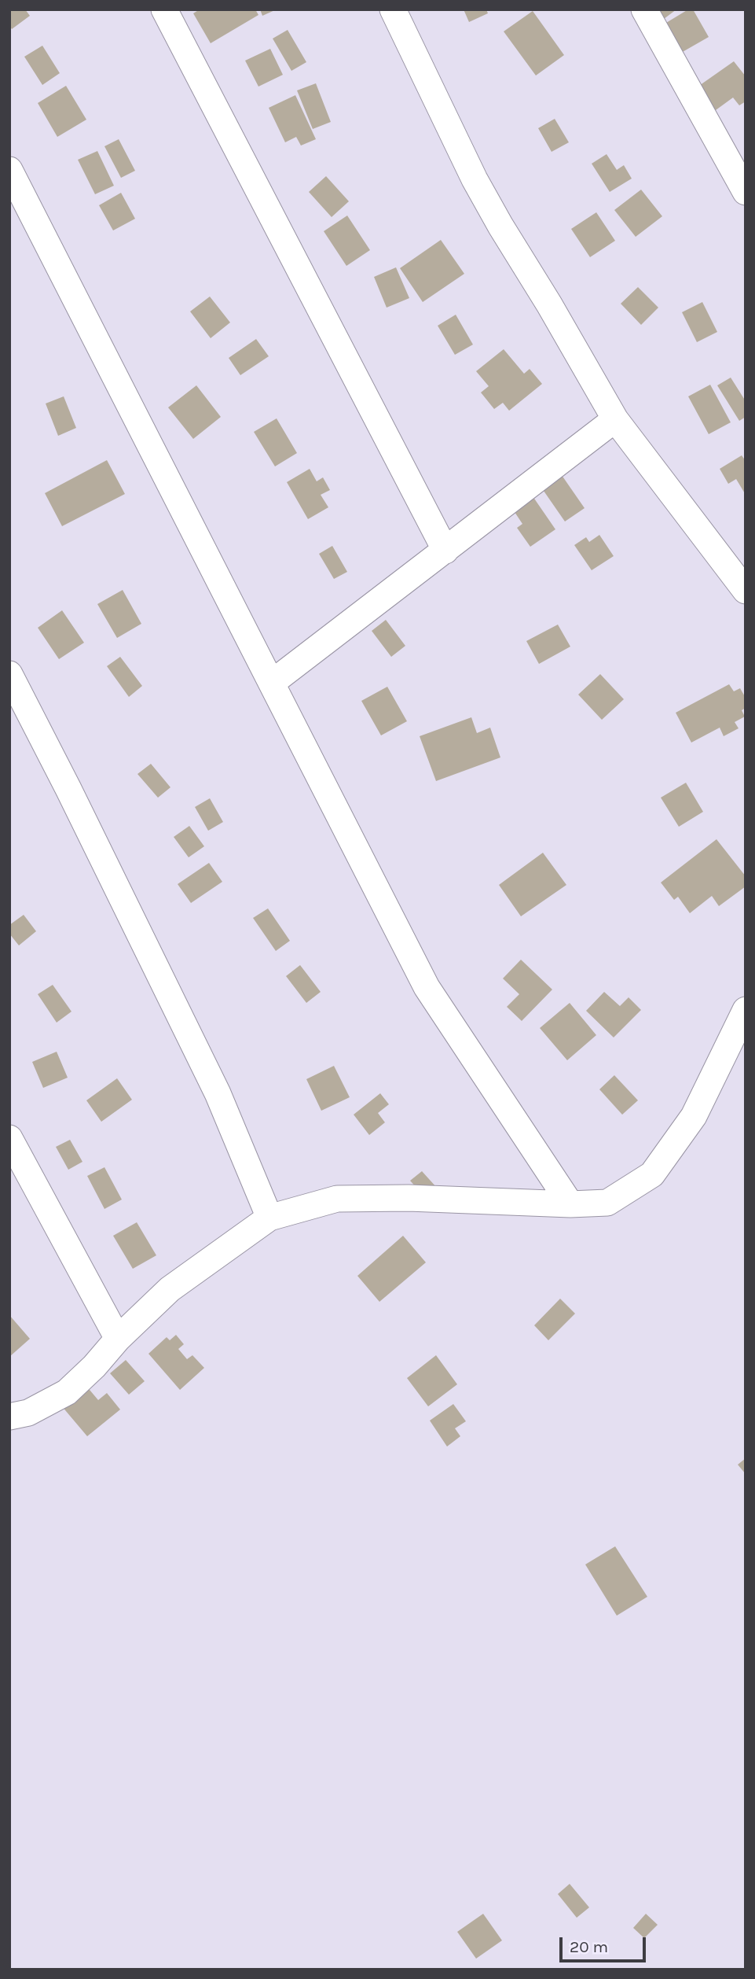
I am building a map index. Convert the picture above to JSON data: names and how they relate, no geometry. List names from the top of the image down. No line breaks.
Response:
{"scale_bar":"20 m"}
